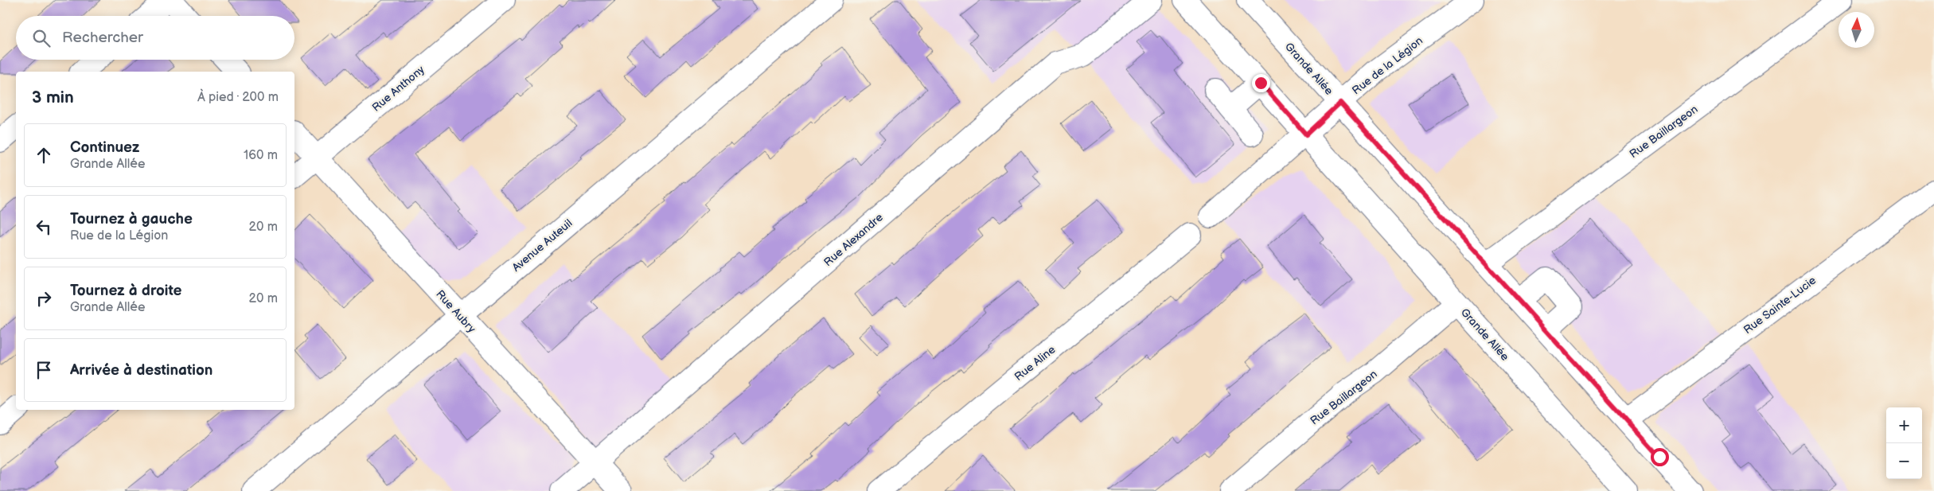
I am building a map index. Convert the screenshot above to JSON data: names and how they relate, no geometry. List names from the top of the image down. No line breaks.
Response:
{"streets":{"street":["Rue de la Légion","Grande Allée","Rue Anthony","Rue Baillargeon","Rue Alexandre","Avenue Auteuil","Rue Sainte-Lucie","Rue Aubry","Rue Aline"]},"crossings":[["Rue de la Légion","Grande Allée"],["Grande Allée","Rue Baillargeon"],["Grande Allée","Rue Sainte-Lucie"],["Rue Anthony","Rue Aubry"],["Rue Alexandre","Rue Aubry"],["Avenue Auteuil","Rue Aubry"]],"north":"top","page":{"search":"Rechercher","heading":["3 min","À pied · 200 m"],"list":[["Continuez","Grande Allée","160 m"],["Tournez à gauche","Rue de la Légion","20 m"],["Tournez à droite","Grande Allée","20 m"],"Arrivée à destination"],"map_buttons":["+","−"]}}
